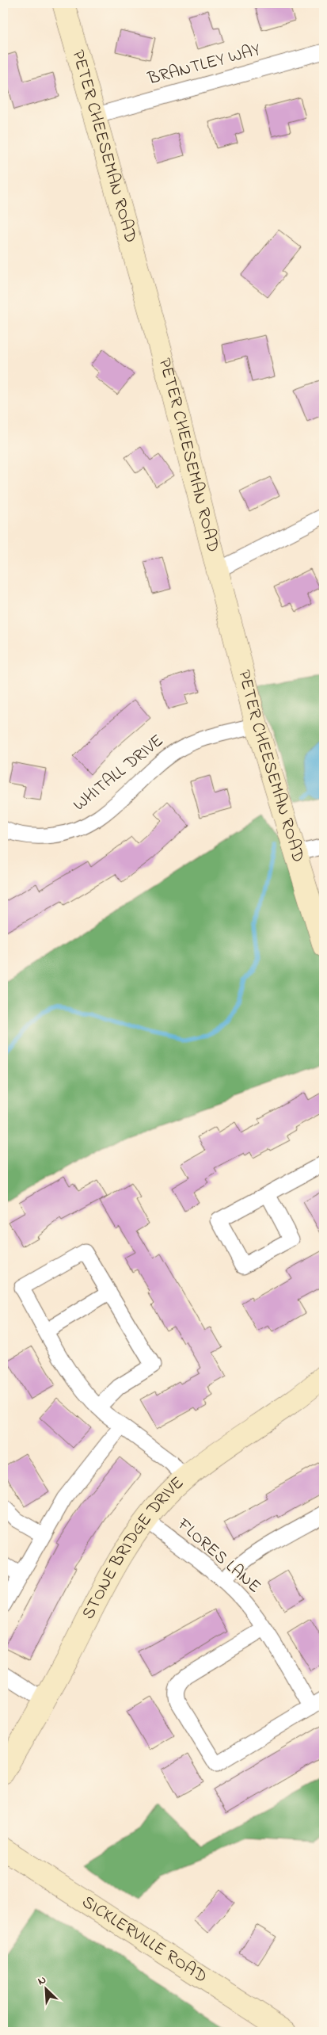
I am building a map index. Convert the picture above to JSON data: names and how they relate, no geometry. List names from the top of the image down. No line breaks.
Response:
{"streets":{"street":["BRANTLEY WAY","PETER CHEESEMAN ROAD","WHITALL DRIVE","STONE BRIDGE DRIVE","FLORES LANE","SICKLERVILLE ROAD"]},"crossings":[["BRANTLEY WAY","PETER CHEESEMAN ROAD"],["PETER CHEESEMAN ROAD","WHITALL DRIVE"],["STONE BRIDGE DRIVE","FLORES LANE"]],"north":"top left"}
